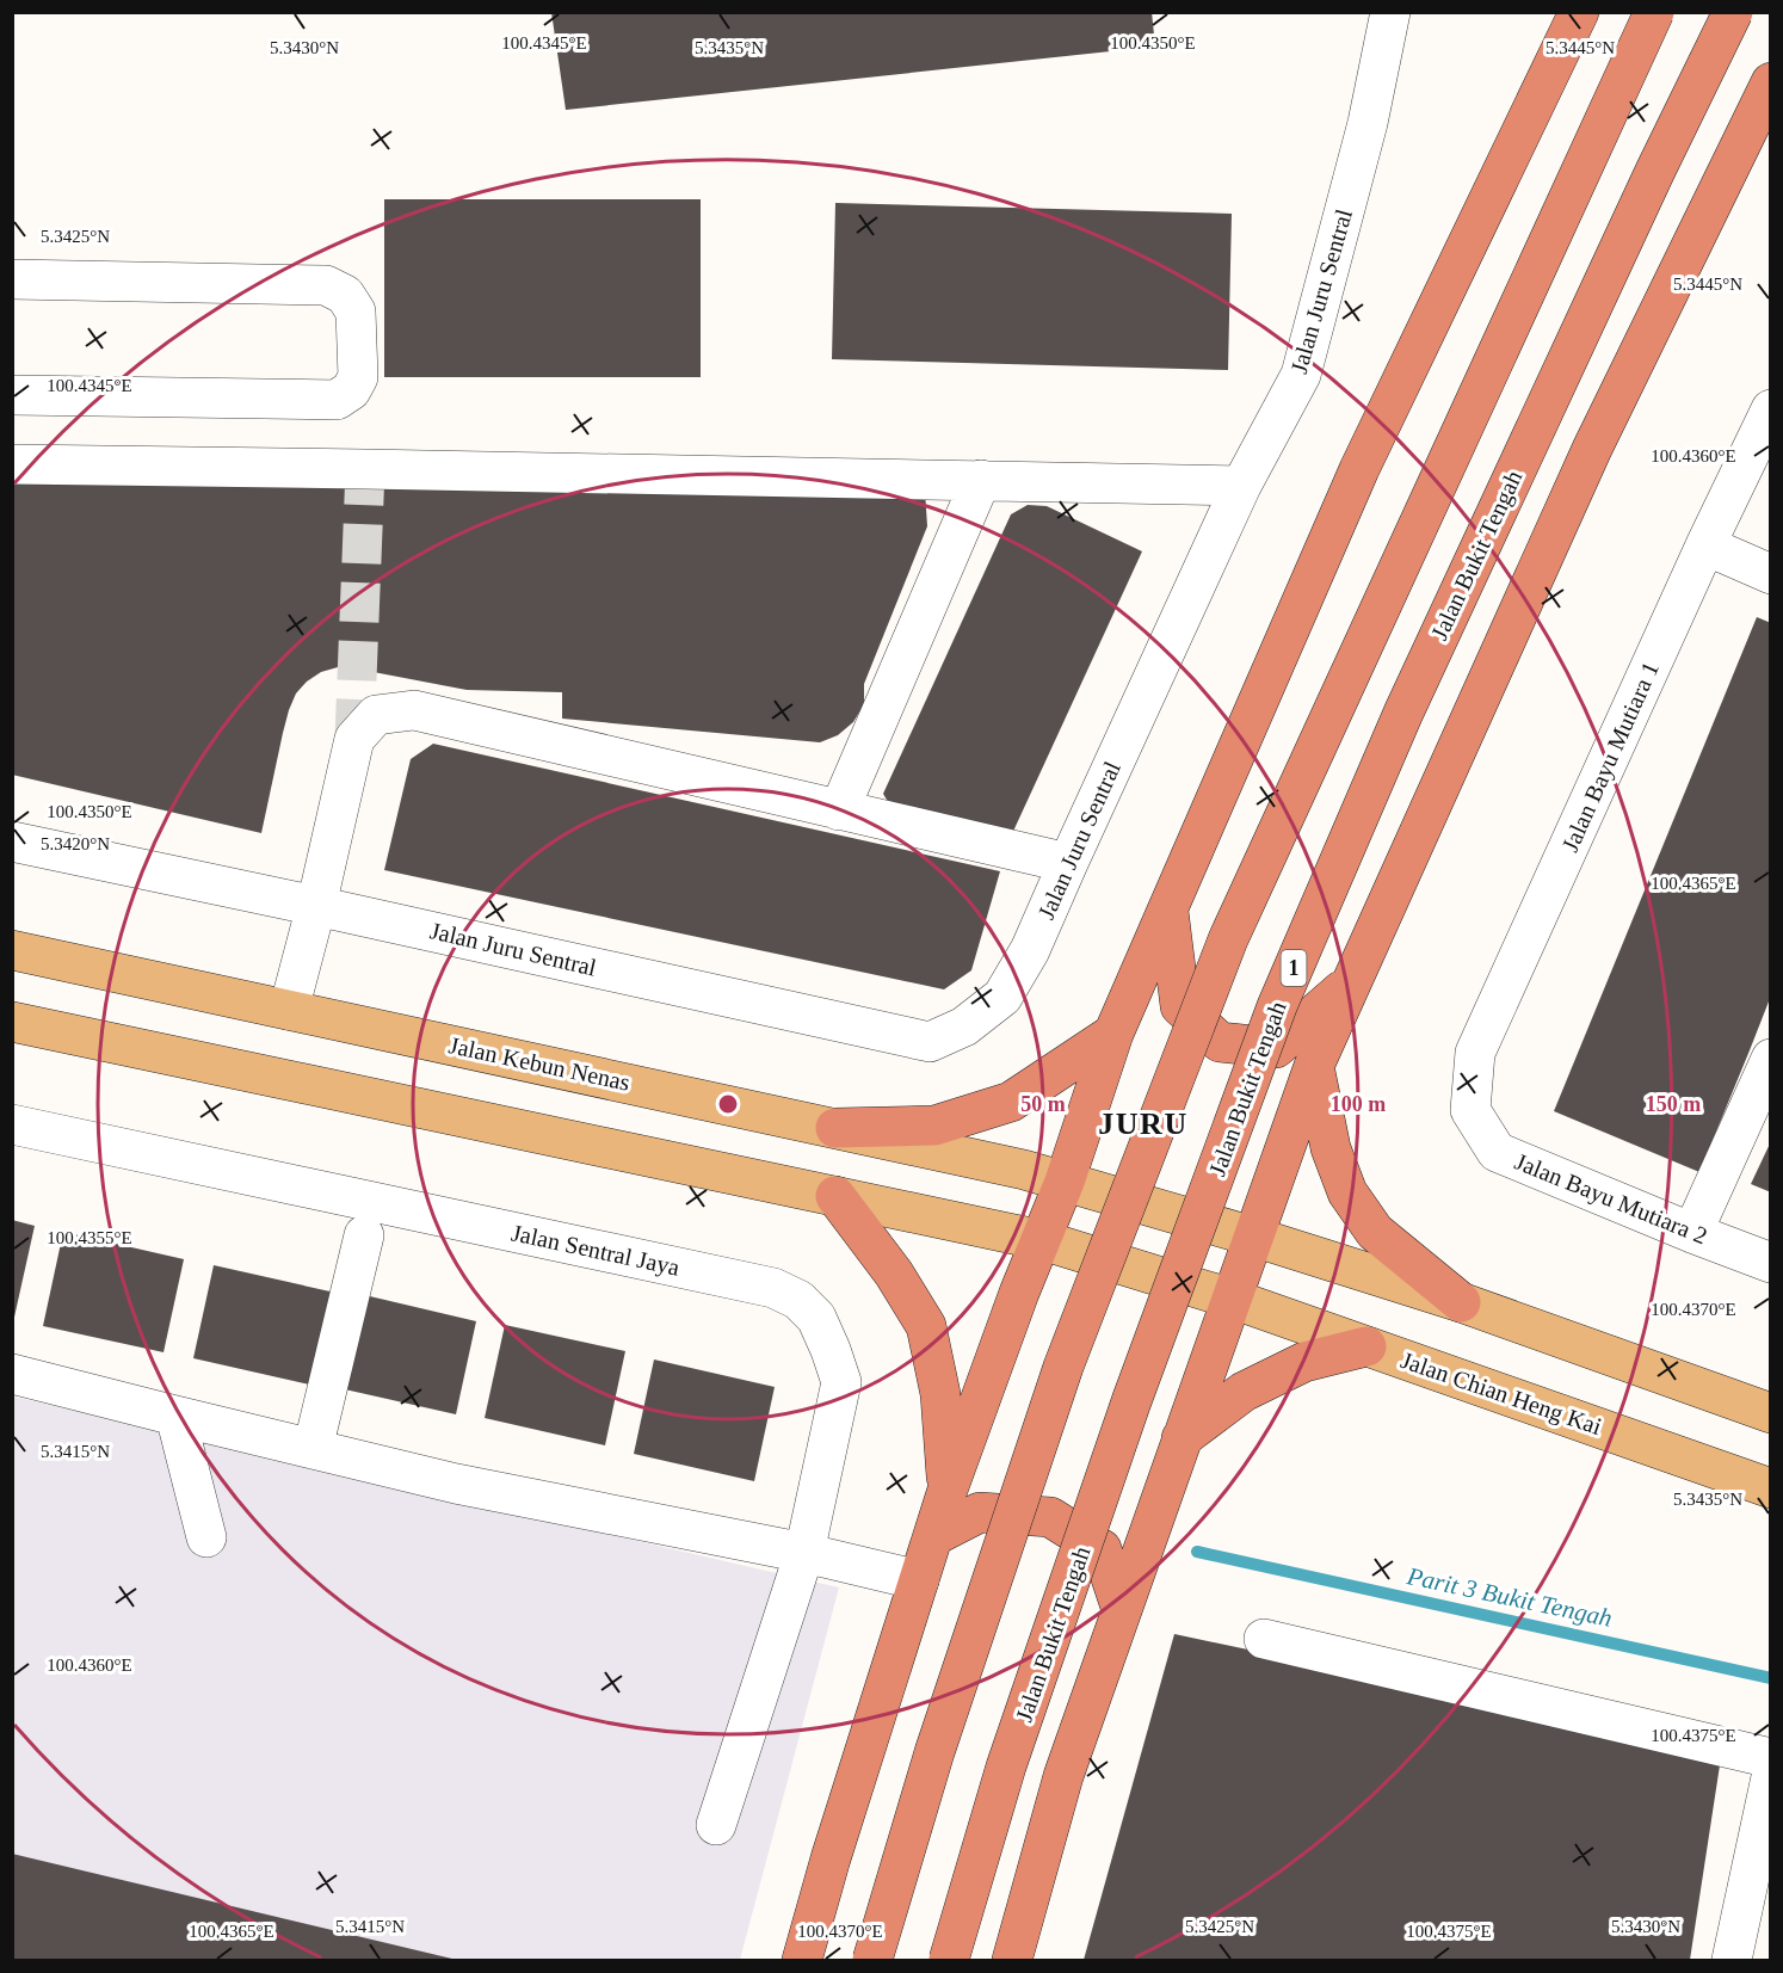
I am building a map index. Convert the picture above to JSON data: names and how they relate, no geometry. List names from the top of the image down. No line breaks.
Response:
{"streets":{"highway":["Jalan Bukit Tengah","1"],"main road":["Jalan Kebun Nenas","Jalan Chian Heng Kai"],"street":["Jalan Juru Sentral","Jalan Bayu Mutiara 1","Jalan Bayu Mutiara 2","Jalan Sentral Jaya"]},"crossings":[["Jalan Bayu Mutiara 1","Jalan Bayu Mutiara 2"]],"districts":["JURU"],"water":["Parit 3 Bukit Tengah"],"coordinates":["100.4345°E","100.4350°E","5.3430°N","5.3435°N","5.3445°N","5.3425°N","100.4360°E","5.3420°N","100.4365°E","100.4355°E","100.4370°E","5.3415°N","100.4375°E"],"rings":["50 m","100 m","150 m"]}
